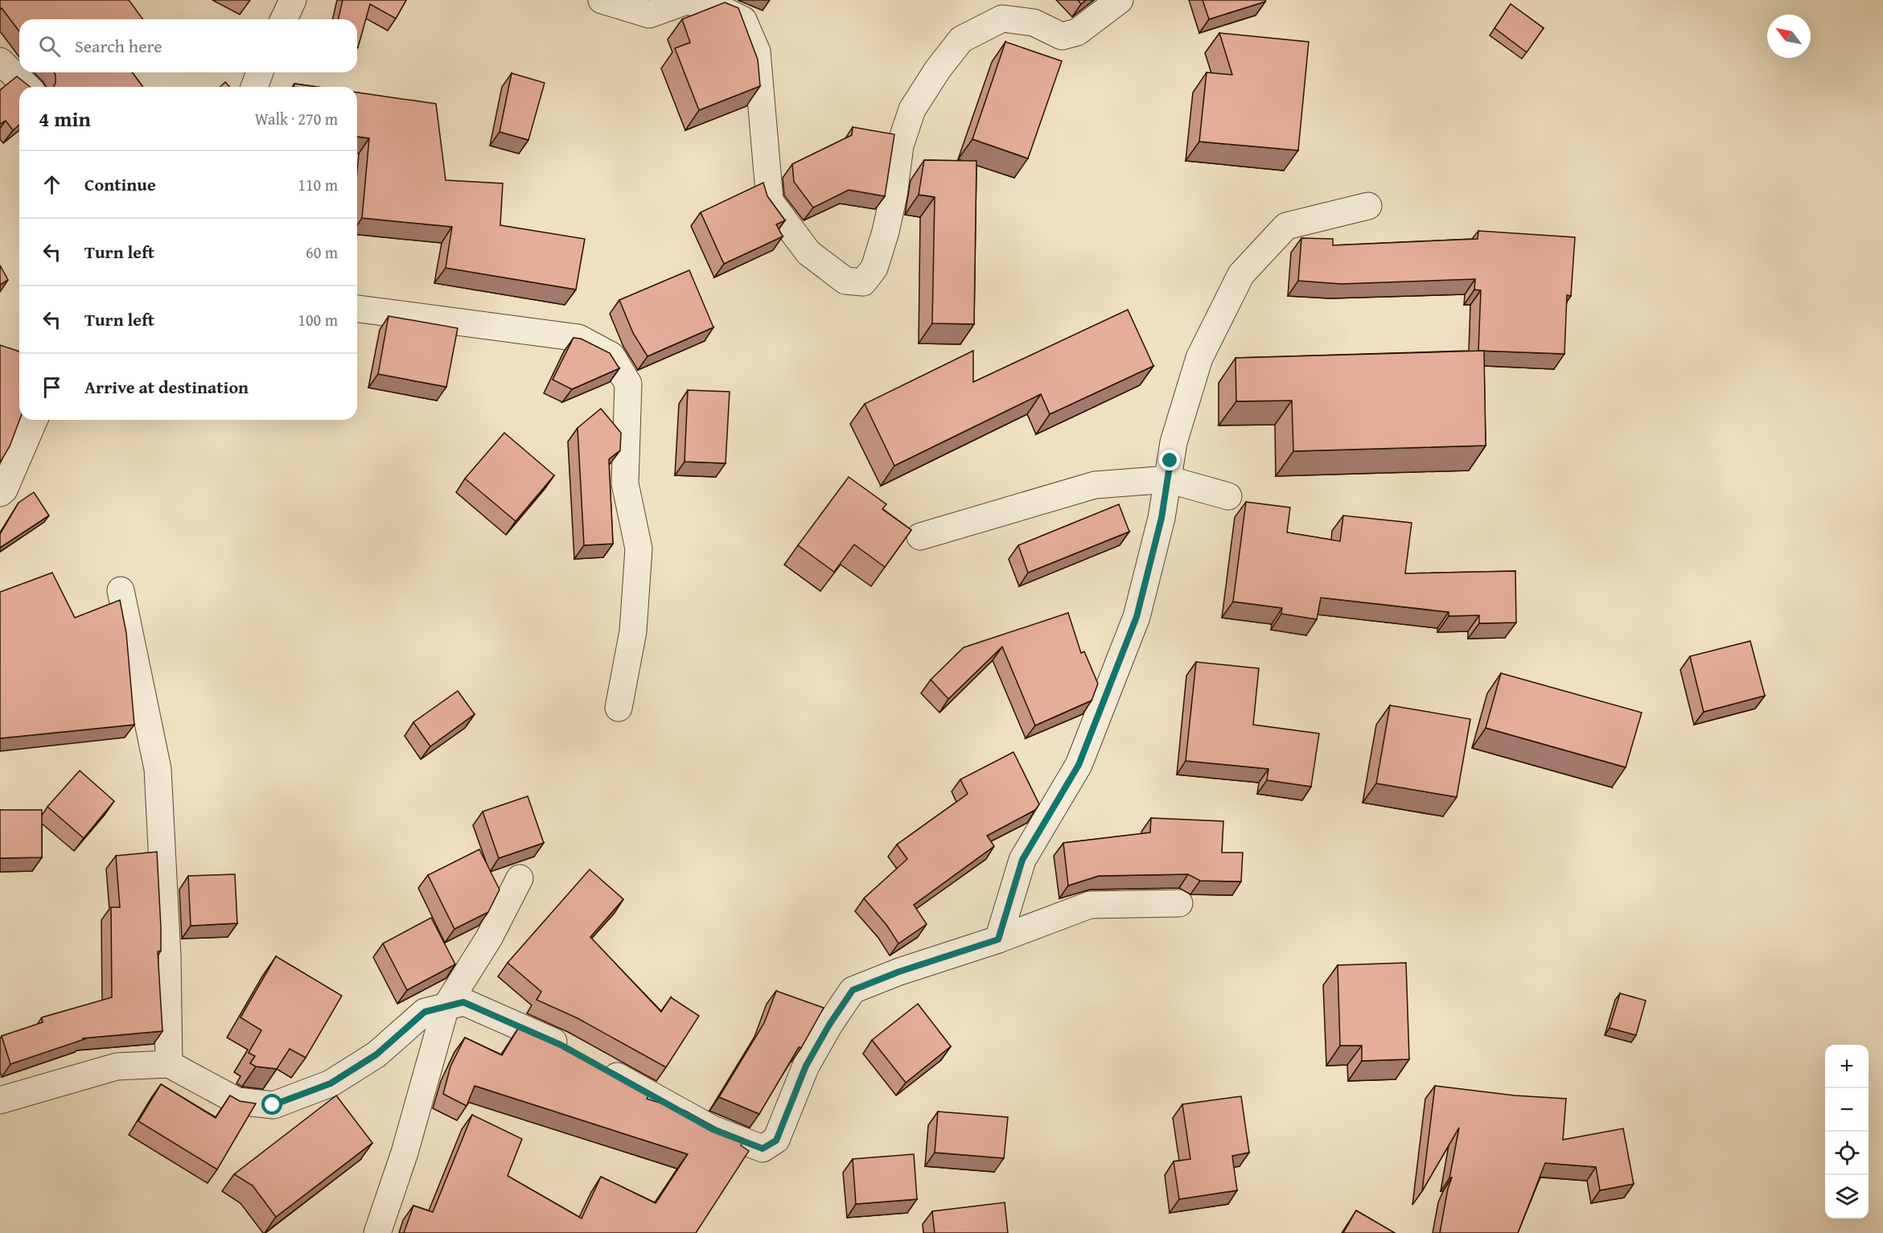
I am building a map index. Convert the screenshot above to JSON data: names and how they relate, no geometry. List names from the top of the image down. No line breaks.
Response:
{"north":"top left","page":{"search":"Search here","heading":["4 min","Walk · 270 m"],"list":[["Continue","110 m"],["Turn left","60 m"],["Turn left","100 m"],"Arrive at destination"],"map_buttons":["+","−"]}}
